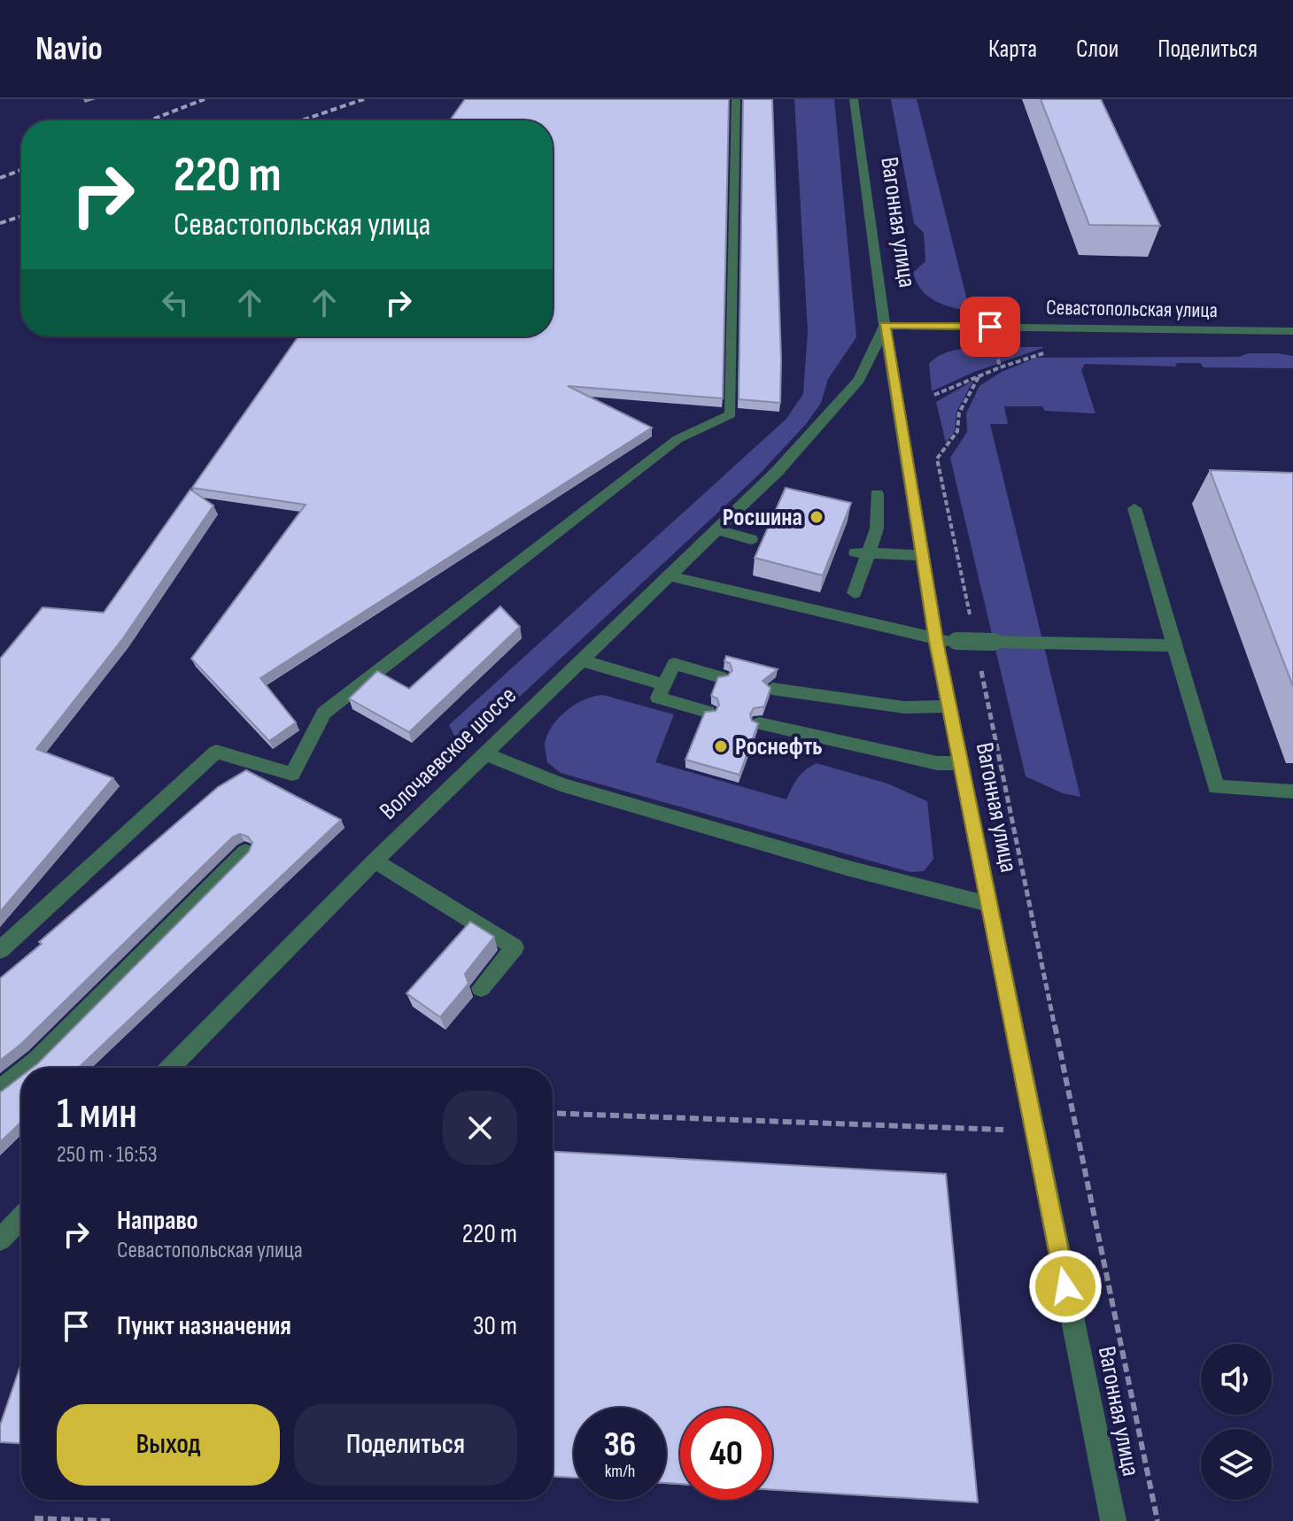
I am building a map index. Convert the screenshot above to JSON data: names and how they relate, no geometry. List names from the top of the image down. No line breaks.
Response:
{"streets":{"street":["Вагонная улица","Севастопольская улица","Волочаевское шоссе"]},"crossings":[["Вагонная улица","Севастопольская улица"],["Вагонная улица","Волочаевское шоссе"],["Севастопольская улица","Волочаевское шоссе"]],"places":["Росшина","Роснефть"],"page":{"header":"Navio","nav":["Карта","Слои","Поделиться"],"turn":["220 m","Севастопольская улица"],"heading":["1 мин","250 m · 16:53"],"list":[{"name":"Направо","note":"Севастопольская улица","value":"220 m"},{"name":"Пункт назначения","value":"30 m"}],"buttons":["Выход","Поделиться"],"speed":"36 km/h","limit":"40"}}
